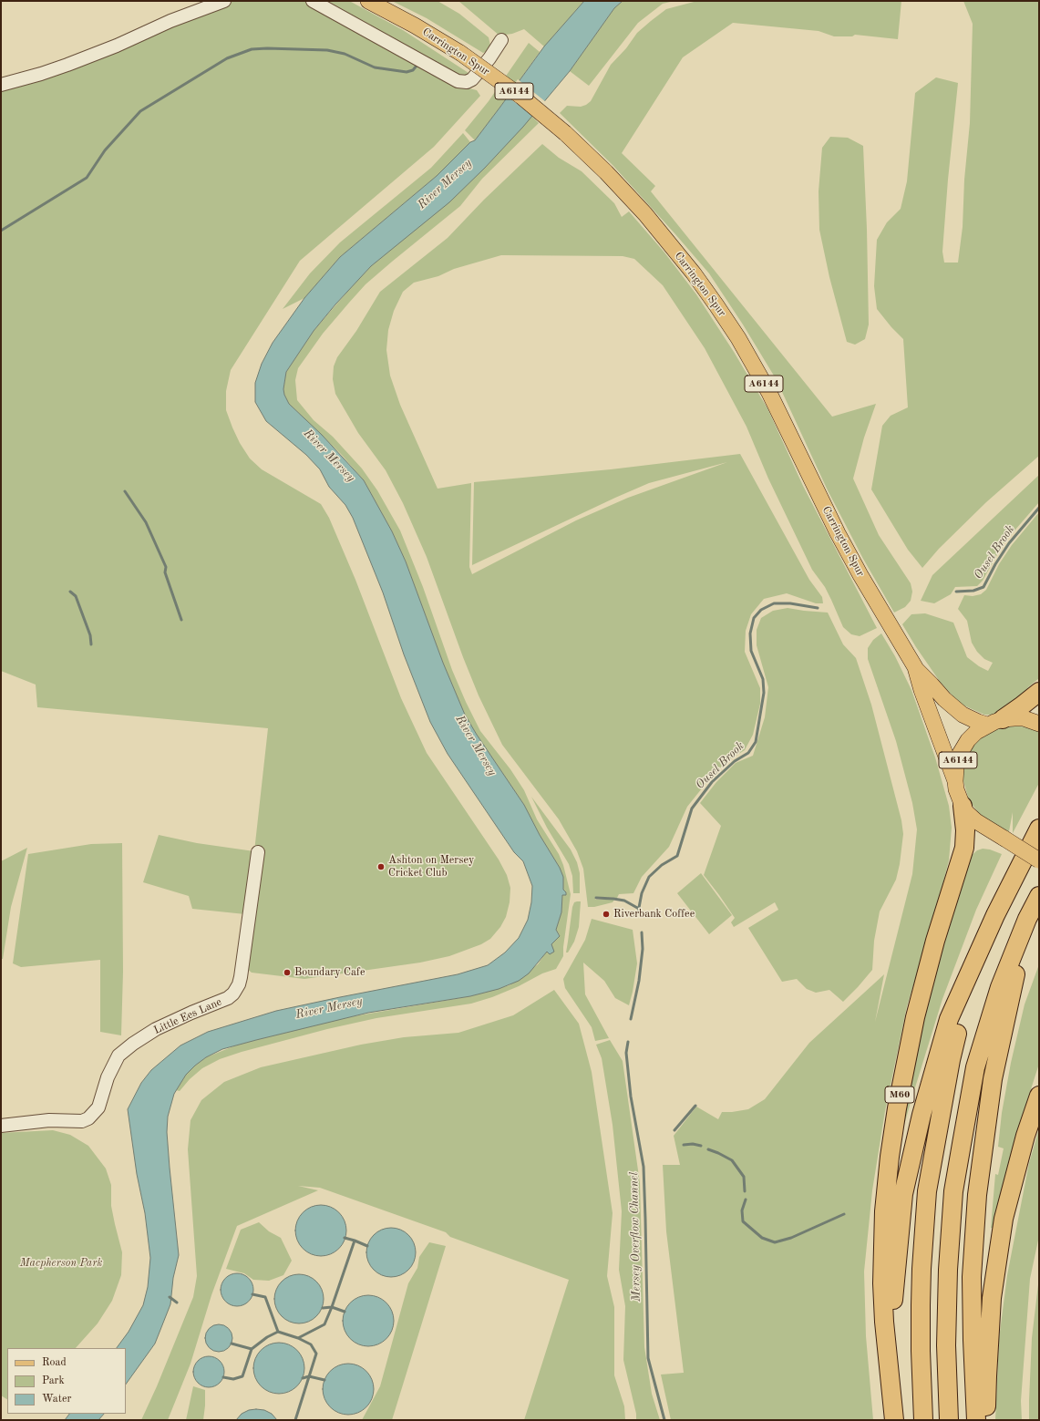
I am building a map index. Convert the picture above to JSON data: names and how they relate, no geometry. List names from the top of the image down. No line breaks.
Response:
{"streets":{"highway":["M60"],"main road":["Carrington Spur","A6144"],"street":["Little Ees Lane"]},"crossings":[["Carrington Spur","A6144"],["A6144","M60"]],"water":["River Mersey","Ousel Brook","Mersey Overflow Channel"],"parks":["Macpherson Park"],"places":["Ashton on Mersey Cricket Club","Riverbank Coffee","Boundary Cafe"],"legend":["Road","Park","Water"]}
